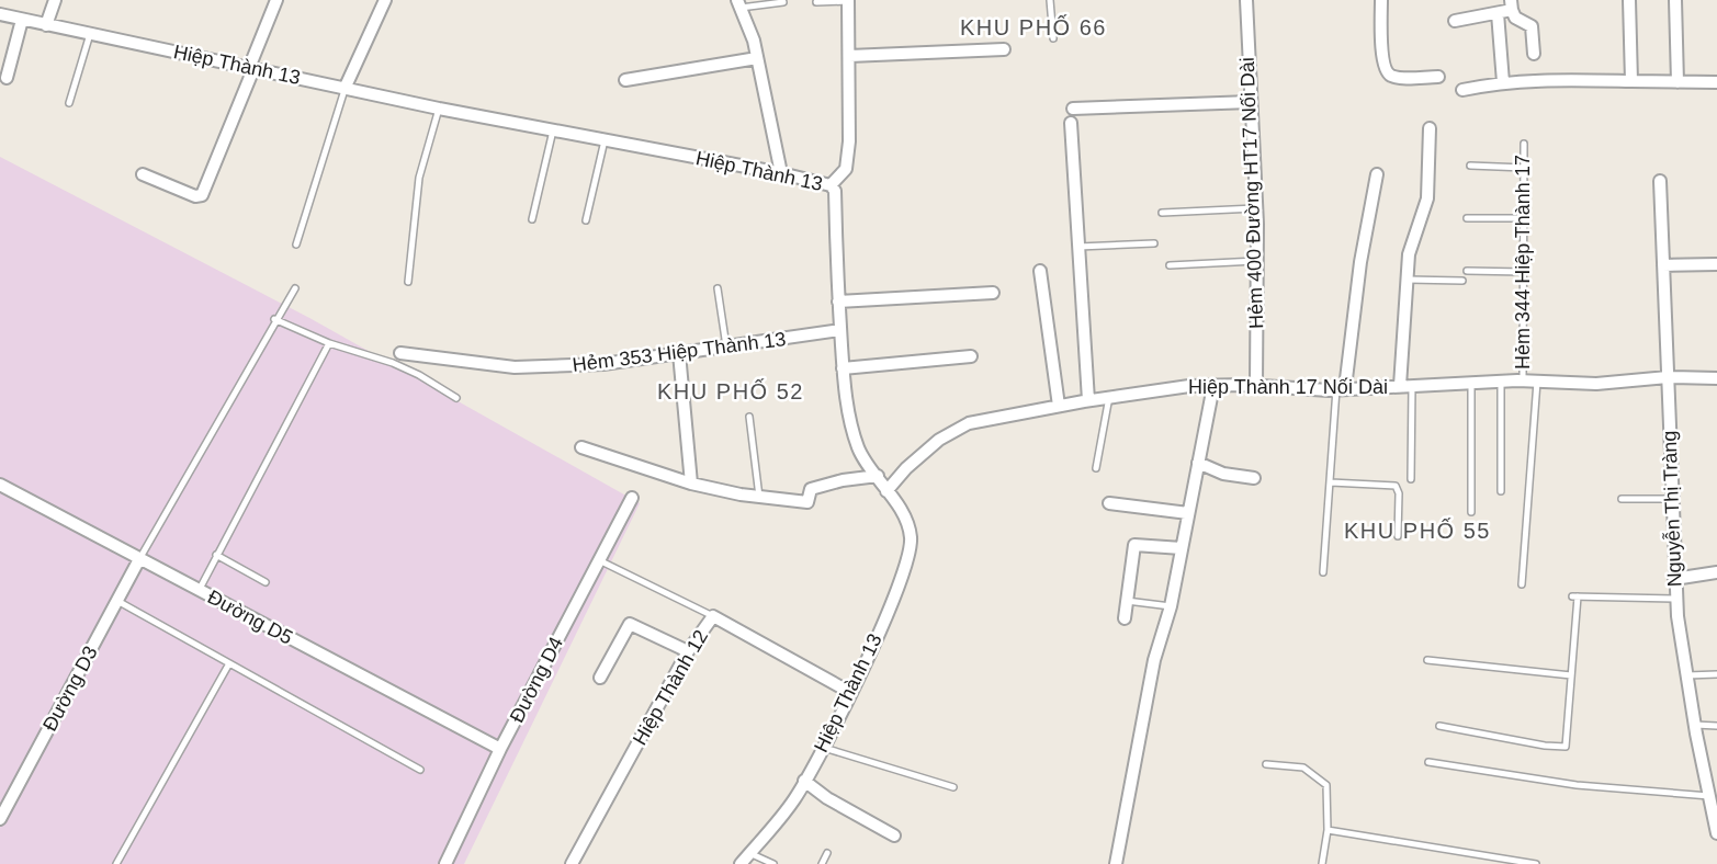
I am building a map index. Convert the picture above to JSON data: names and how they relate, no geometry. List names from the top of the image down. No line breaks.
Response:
{"streets":{"street":["Hiệp Thành 13","Hẻm 400 Đường HT17 Nối Dài","Hẻm 353 Hiệp Thành 13","Hiệp Thành 17 Nối Dài","Nguyễn Thị Tràng","Đường D5","Đường D4","Hiệp Thành 12","Đường D3"],"lane":["Hẻm 344 Hiệp Thành 17"]},"crossings":[["Hiệp Thành 13","Hẻm 353 Hiệp Thành 13"],["Hiệp Thành 13","Hiệp Thành 17 Nối Dài"],["Hiệp Thành 13","Hiệp Thành 12"],["Hẻm 400 Đường HT17 Nối Dài","Hiệp Thành 17 Nối Dài"],["Hẻm 344 Hiệp Thành 17","Hiệp Thành 17 Nối Dài"],["Hiệp Thành 17 Nối Dài","Nguyễn Thị Tràng"],["Đường D5","Đường D4"],["Đường D5","Đường D3"]],"districts":["KHU PHỐ 66","KHU PHỐ 52","KHU PHỐ 55"]}
